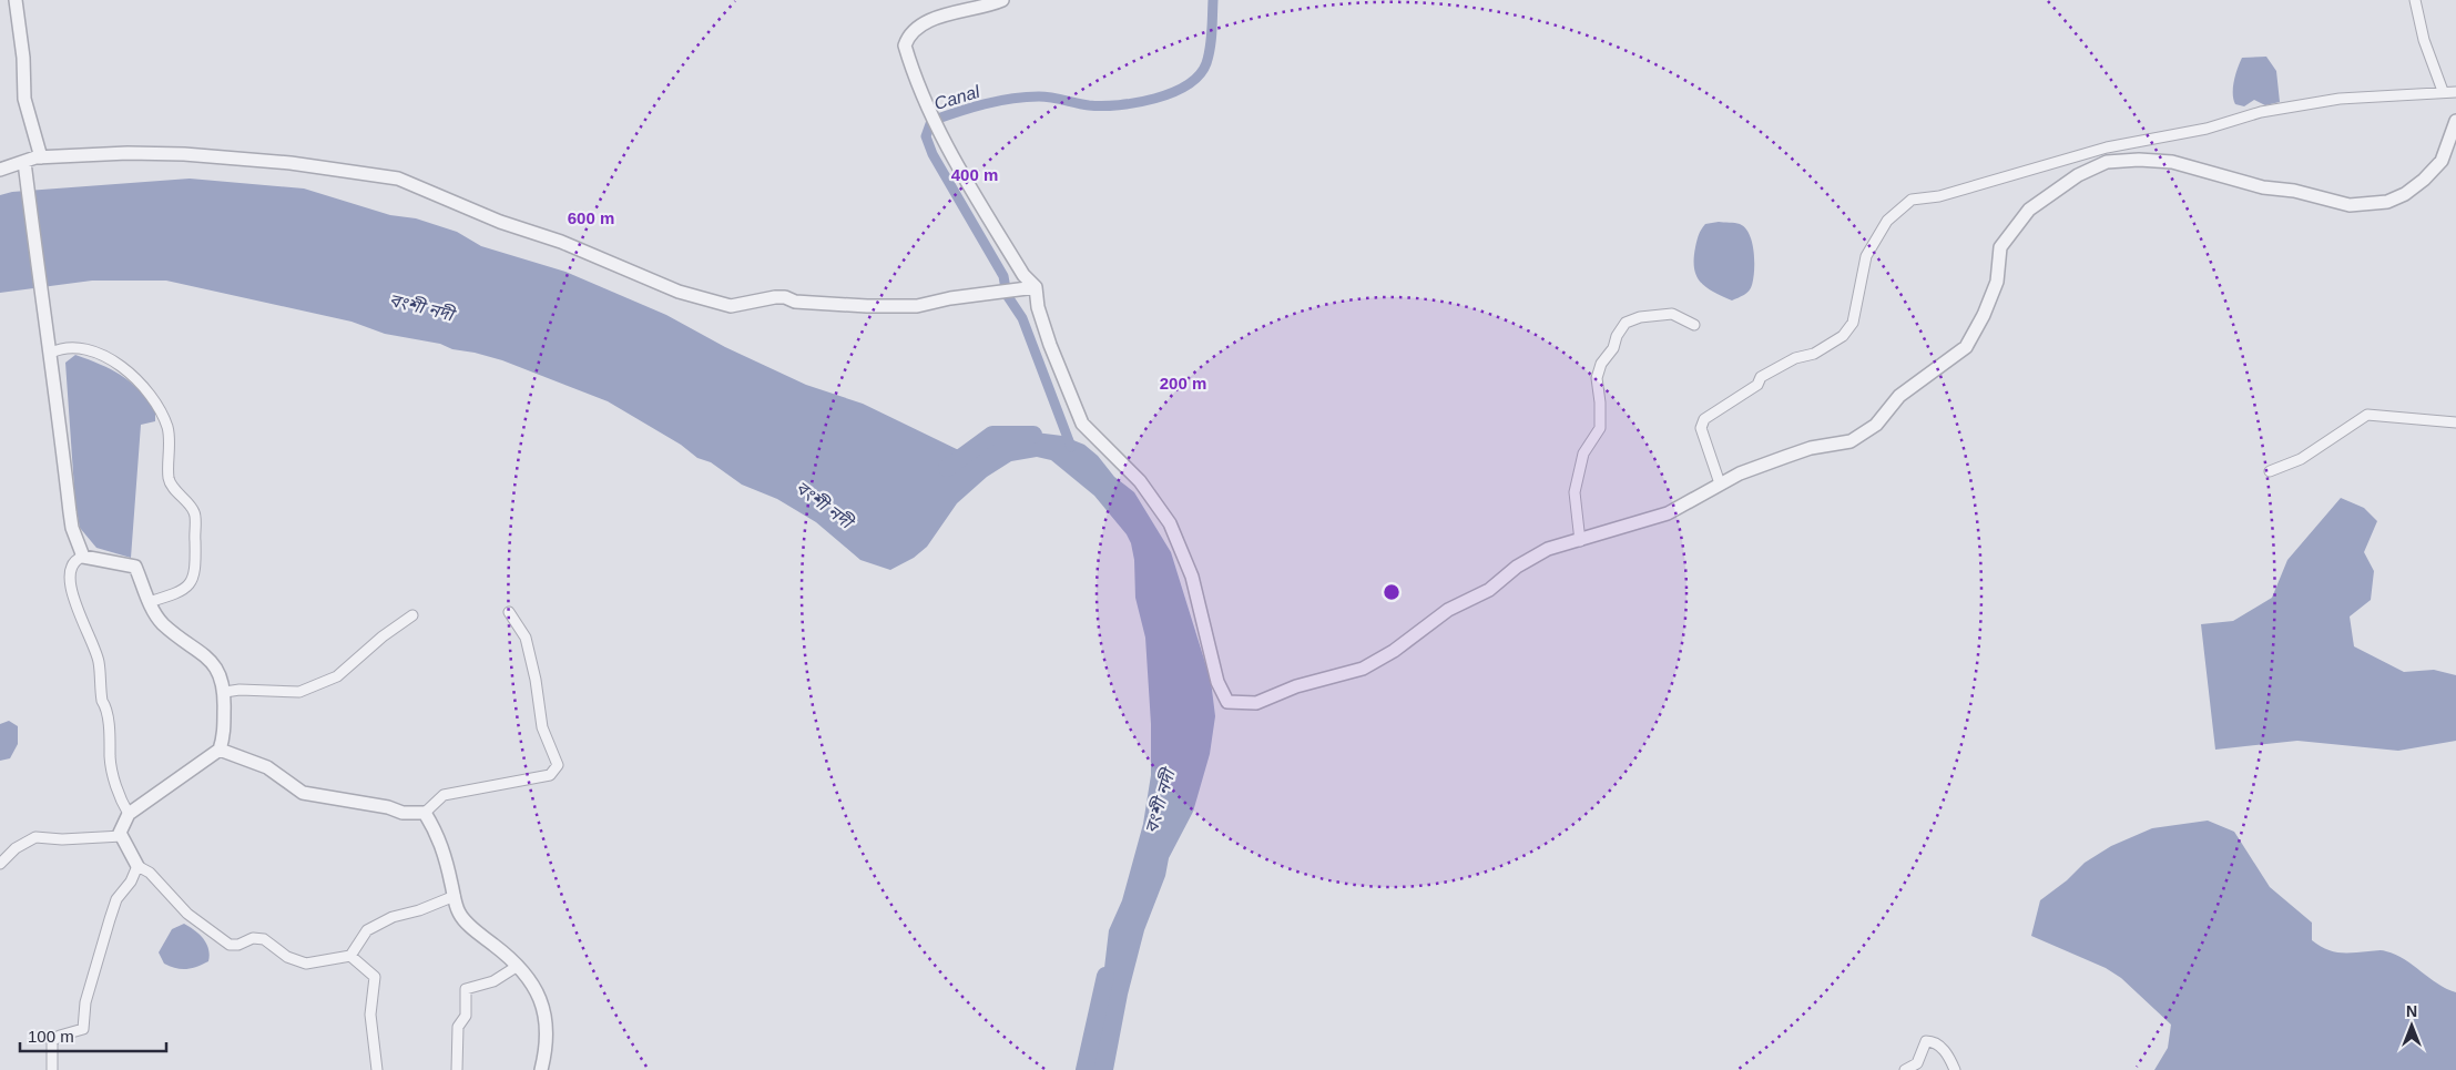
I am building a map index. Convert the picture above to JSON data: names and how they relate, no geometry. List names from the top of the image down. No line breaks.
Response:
{"water":["Canal","বংশী নদী"],"scale_bar":"100 m","north":"top","rings":["400 m","600 m","200 m"]}
